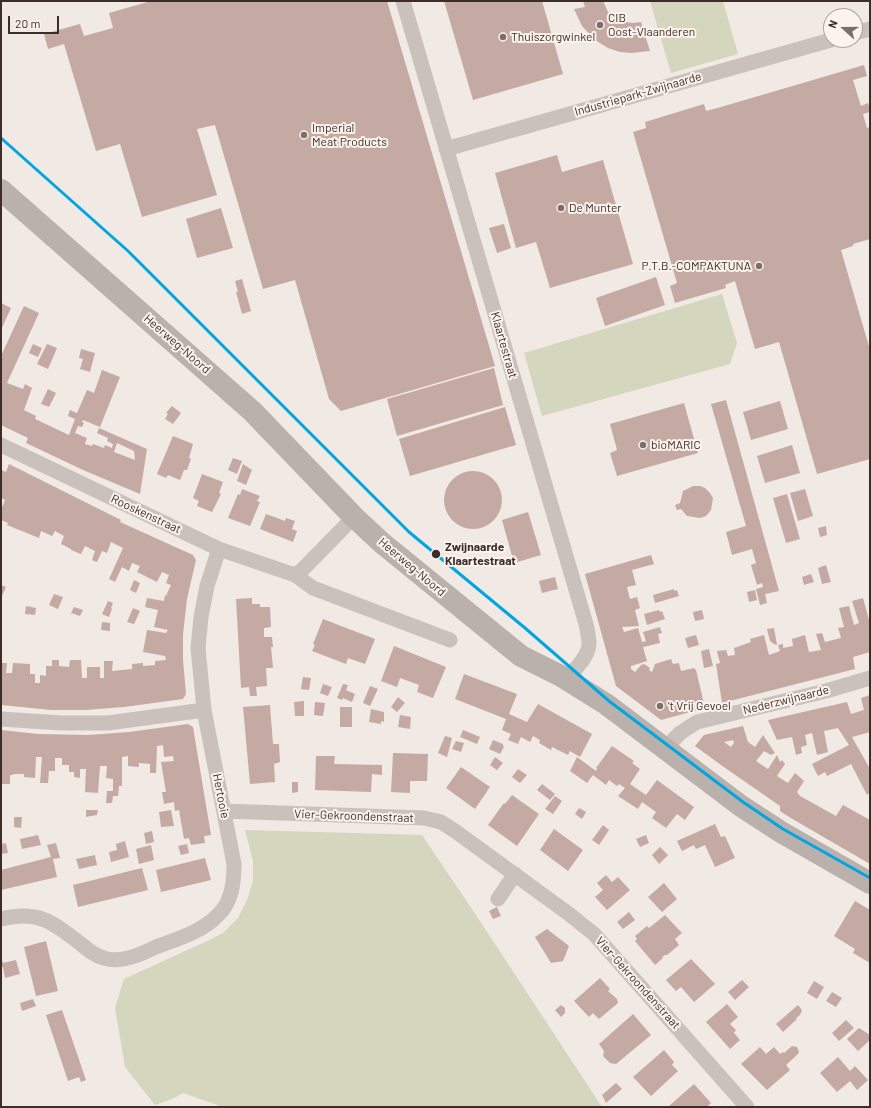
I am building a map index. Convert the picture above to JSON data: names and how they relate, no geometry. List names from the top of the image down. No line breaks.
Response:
{"streets":{"street":["Industriepark-Zwijnaarde","Heerweg-Noord","Klaartestraat","Rooskenstraat","Nederzwijnaarde","Hertooie","Vier-Gekroondenstraat"]},"crossings":[["Industriepark-Zwijnaarde","Klaartestraat"],["Heerweg-Noord","Klaartestraat"],["Heerweg-Noord","Nederzwijnaarde"],["Rooskenstraat","Hertooie"],["Hertooie","Vier-Gekroondenstraat"]],"places":["CIB Oost-Vlaanderen","Thuiszorgwinkel","Imperial Meat Products","De Munter","P.T.B.-COMPAKTUNA","bioMARIC","Zwijnaarde Klaartestraat","'t Vrij Gevoel"],"scale_bar":"20 m","north":"left"}
